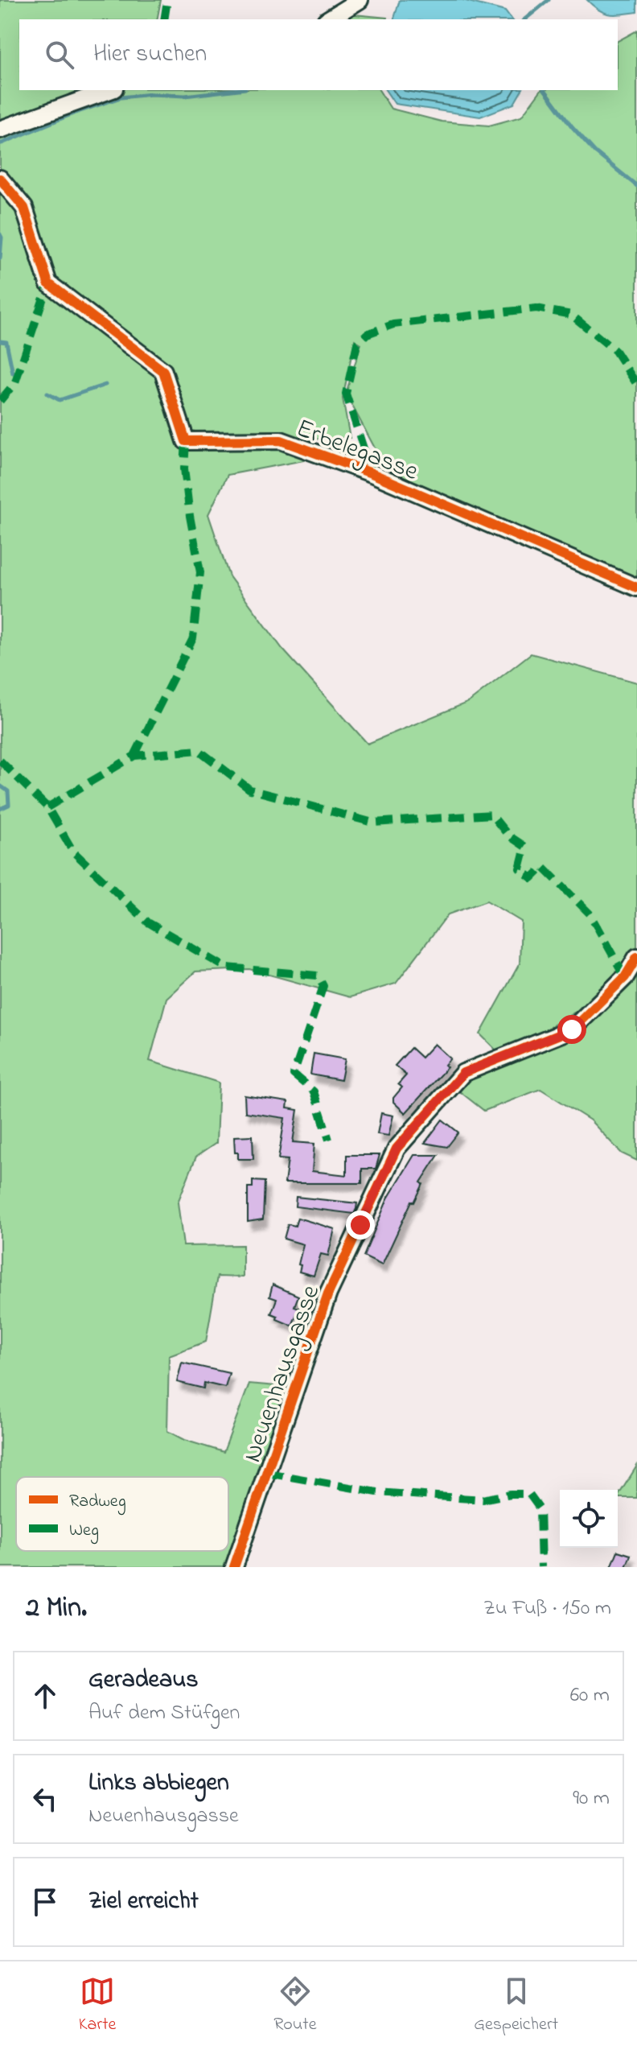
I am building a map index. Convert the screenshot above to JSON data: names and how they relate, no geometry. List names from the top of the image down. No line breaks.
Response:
{"streets":{"street":["Erbelegasse","Neuenhausgasse"]},"legend":["Radweg","Weg"],"page":{"search":"Hier suchen","heading":["2 Min.","Zu Fuß · 150 m"],"list":[["Geradeaus","Auf dem Stüfgen","60 m"],["Links abbiegen","Neuenhausgasse","90 m"],"Ziel erreicht"],"nav":["Karte","Route","Gespeichert"]}}
